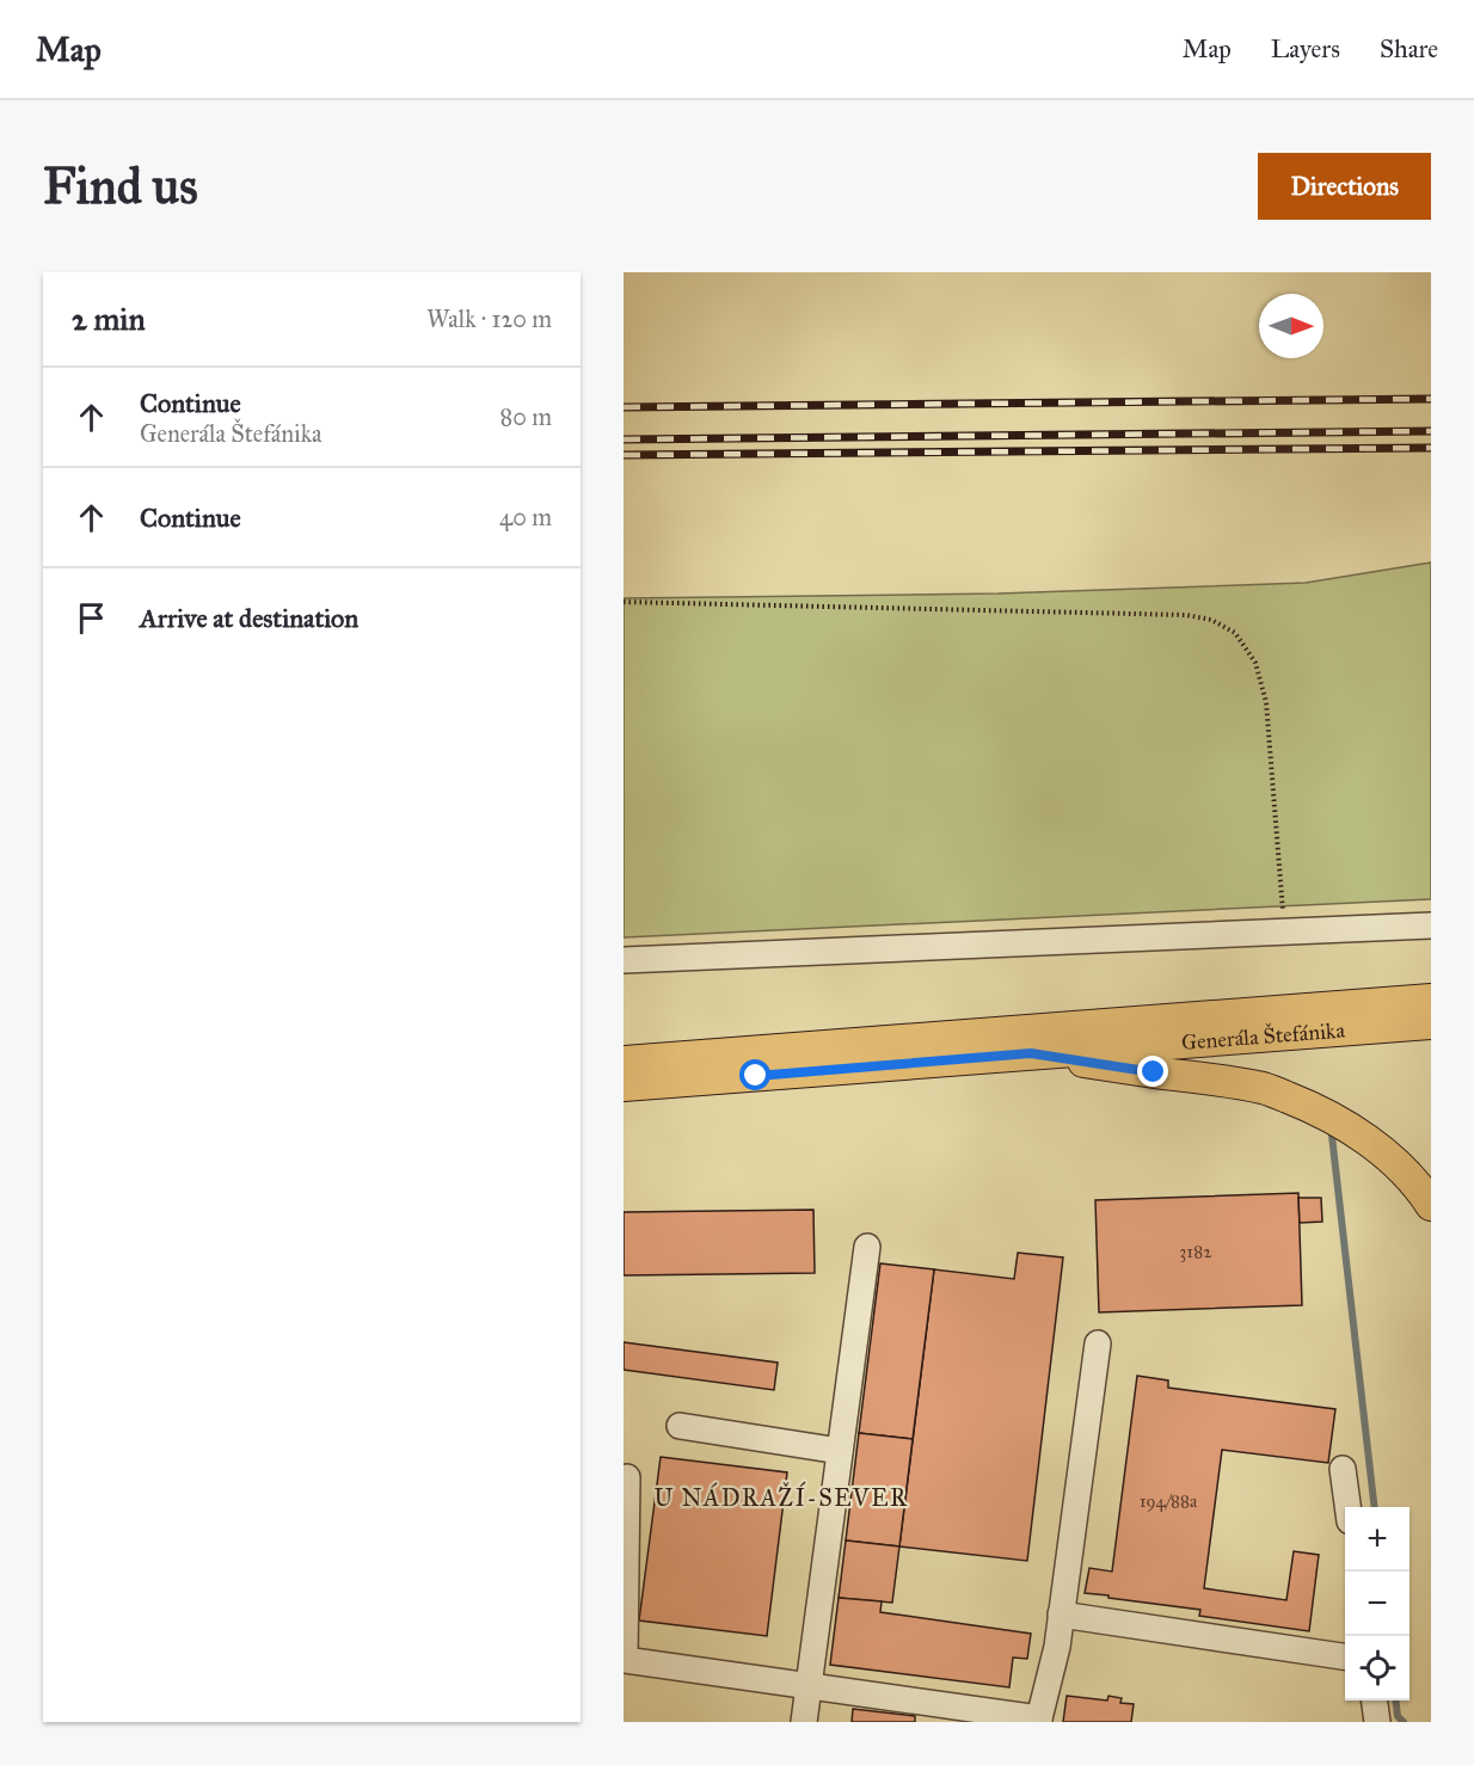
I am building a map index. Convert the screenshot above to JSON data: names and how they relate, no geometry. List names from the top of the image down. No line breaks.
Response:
{"streets":{"main road":["Generála Štefánika"]},"districts":["U NÁDRAŽÍ-SEVER"],"house_numbers":["3182","194/88a"],"north":"right","page":{"header":"Map","nav":["Map","Layers","Share"],"buttons":"Directions","title":"Find us","heading":["2 min","Walk · 120 m"],"list":[["Continue","Generála Štefánika","80 m"],["Continue","40 m"],"Arrive at destination"],"map_buttons":["+","−"]}}
